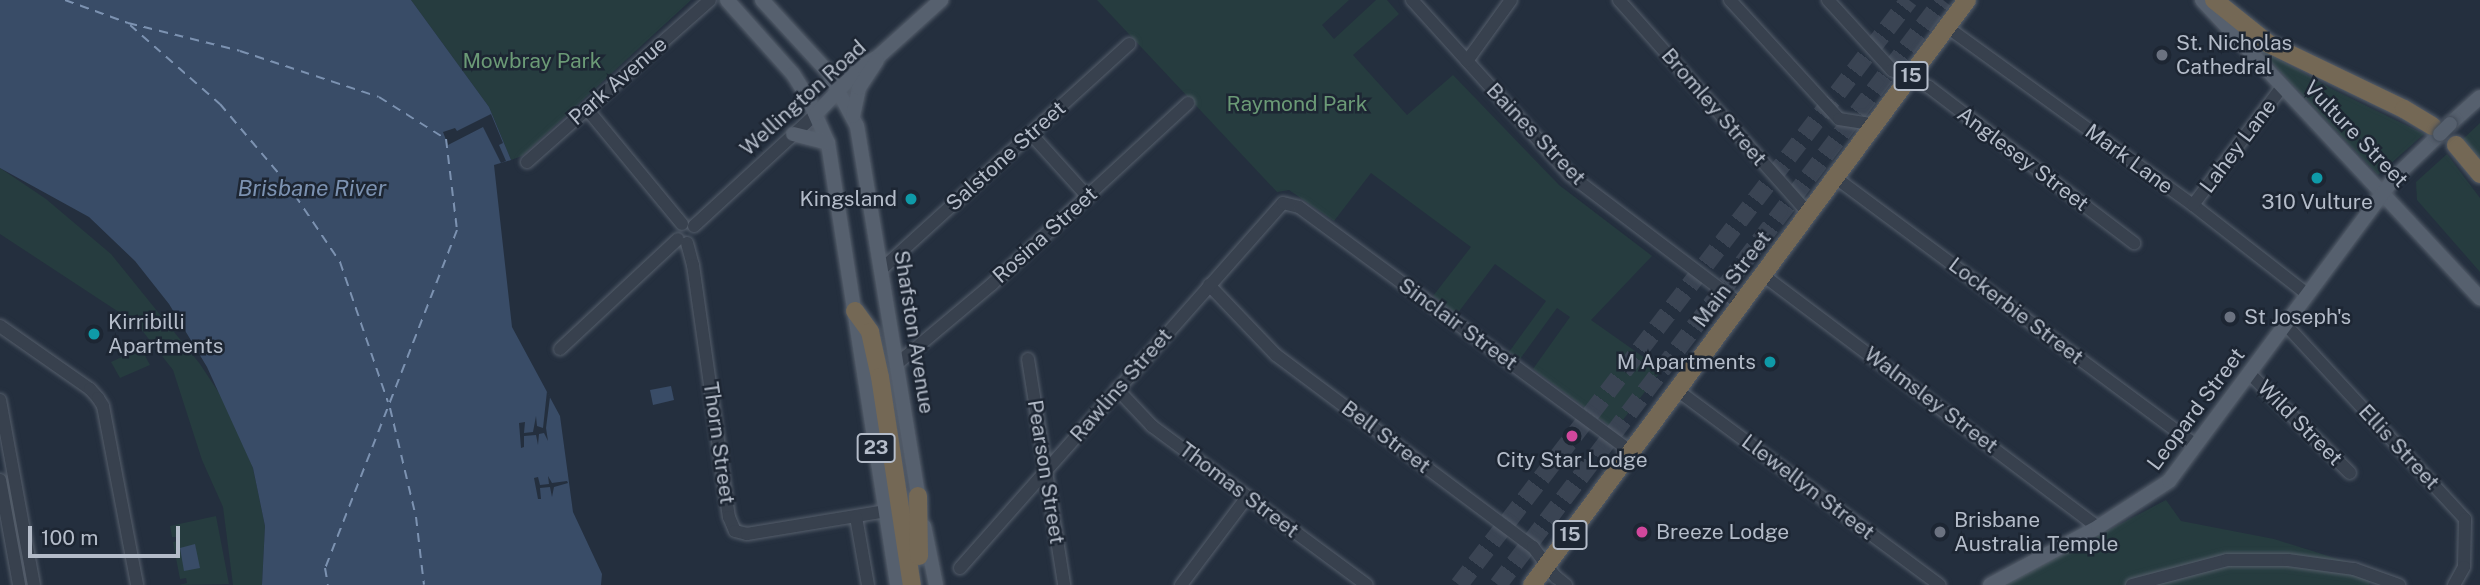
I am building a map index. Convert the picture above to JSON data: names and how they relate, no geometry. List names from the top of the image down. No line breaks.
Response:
{"streets":{"highway":["15","Main Street"],"main road":["Wellington Road","Vulture Street","Shafston Avenue","Leopard Street","23"],"street":["Park Avenue","Bromley Street","Baines Street","Lahey Lane","Salstone Street","Anglesey Street","Mark Lane","Rosina Street","Lockerbie Street","Sinclair Street","Rawlins Street","Walmsley Street","Wild Street","Bell Street","Thorn Street","Ellis Street","Pearson Street","Llewellyn Street","Thomas Street"]},"crossings":[["Wellington Road","Shafston Avenue"],["Wellington Road","23"],["Bromley Street","Main Street"],["Baines Street","Main Street"],["Vulture Street","Lahey Lane"],["Vulture Street","Leopard Street"],["Lahey Lane","Mark Lane"],["Salstone Street","Shafston Avenue"],["Anglesey Street","Main Street"],["Mark Lane","Main Street"],["Mark Lane","Leopard Street"],["Rosina Street","Shafston Avenue"],["Main Street","Lockerbie Street"],["Main Street","Sinclair Street"],["Main Street","Walmsley Street"],["Main Street","Bell Street"],["Main Street","Llewellyn Street"],["Lockerbie Street","Leopard Street"],["Sinclair Street","Rawlins Street"],["Shafston Avenue","23"],["Rawlins Street","Bell Street"],["Rawlins Street","Pearson Street"],["Rawlins Street","Thomas Street"],["Walmsley Street","Leopard Street"],["Leopard Street","Wild Street"],["Leopard Street","Ellis Street"],["Thorn Street","23"]],"water":["Brisbane River"],"parks":["Mowbray Park","Raymond Park"],"places":["St. Nicholas Cathedral","310 Vulture","Kingsland","St Joseph's","Kirribilli Apartments","M Apartments","City Star Lodge","Breeze Lodge","Brisbane Australia Temple"],"scale_bar":"100 m"}
